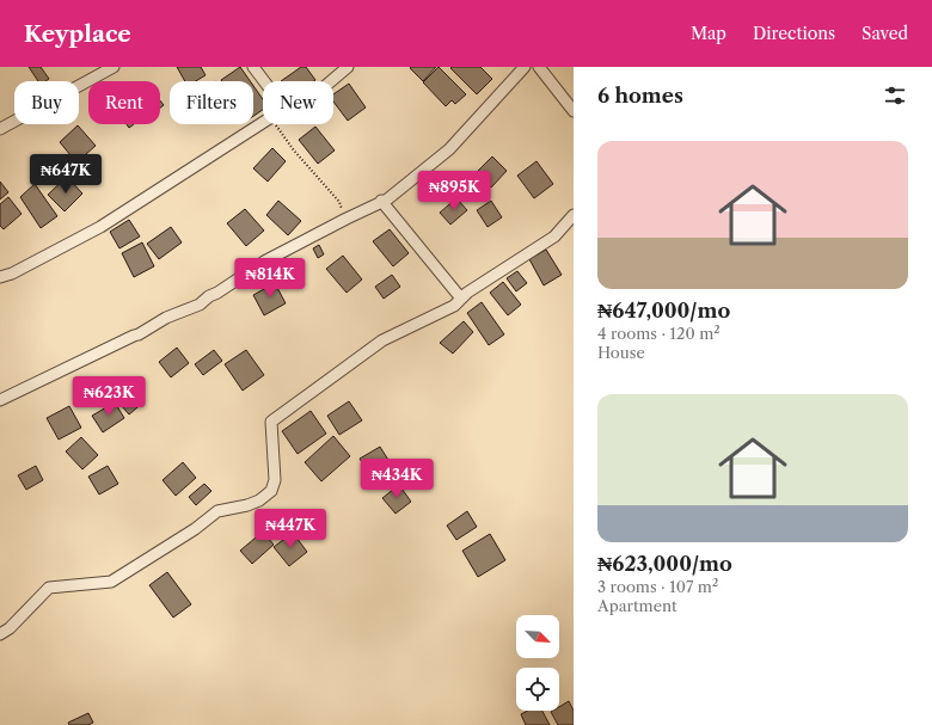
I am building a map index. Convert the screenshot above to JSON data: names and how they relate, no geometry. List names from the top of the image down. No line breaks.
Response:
{"north":"bottom right","page":{"header":"Keyplace","nav":["Map","Directions","Saved"],"heading":"6 homes","chip":["Buy","Rent","Filters","New"],"list":[{"name":"₦647,000/mo","note":"4 rooms · 120 m² · House"},{"name":"₦623,000/mo","note":"3 rooms · 107 m² · Apartment"}],"price":["₦647K","₦895K","₦814K","₦623K","₦434K","₦447K"]}}
